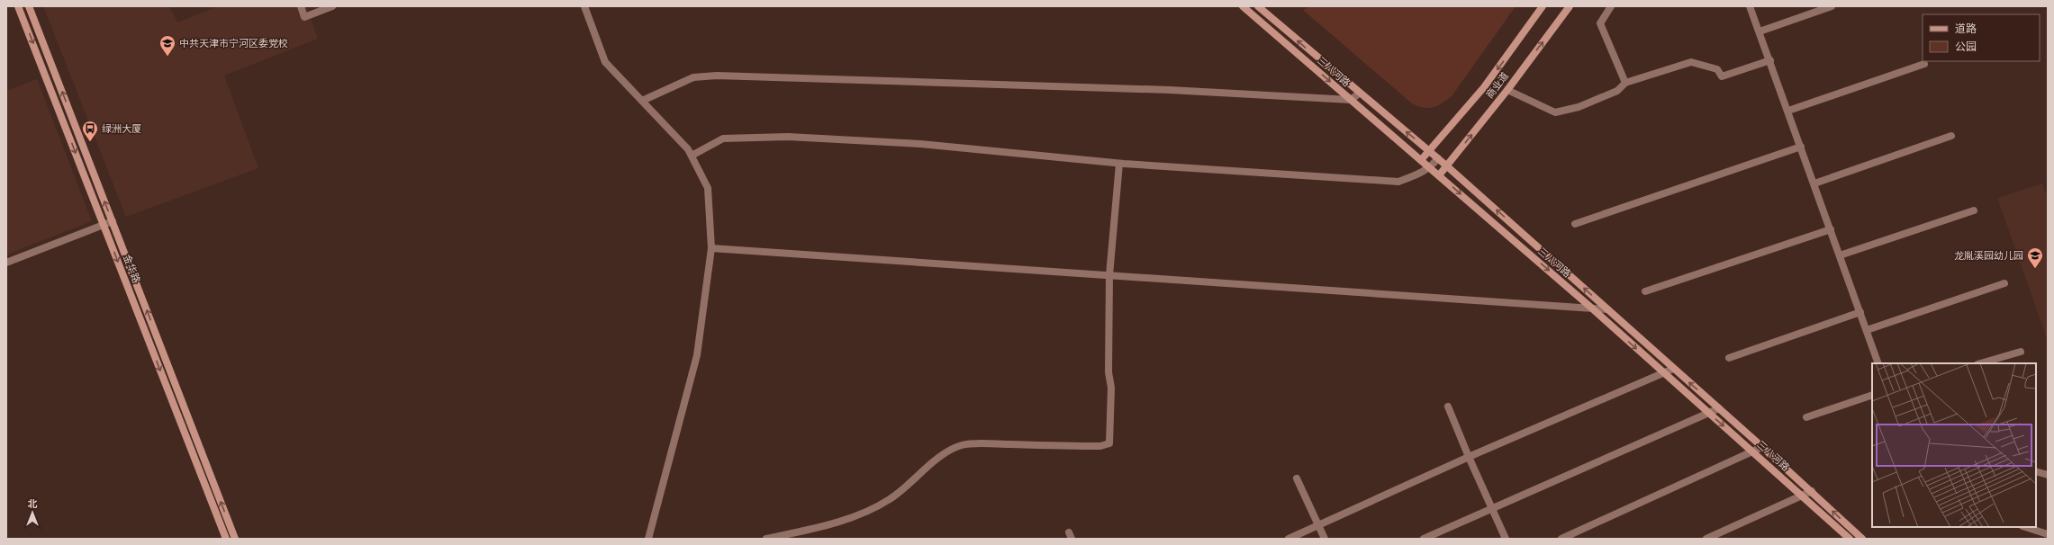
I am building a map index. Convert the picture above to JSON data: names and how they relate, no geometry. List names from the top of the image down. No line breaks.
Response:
{"streets":{"street":["三八河路","商业道","金华路"]},"crossings":[["三八河路","商业道"]],"places":{"school or university":["中共天津市宁河区委党校","龙胤溪园幼儿园"],"bus stop":["绿洲大厦"]},"legend":["道路","公园"],"north":"top"}
